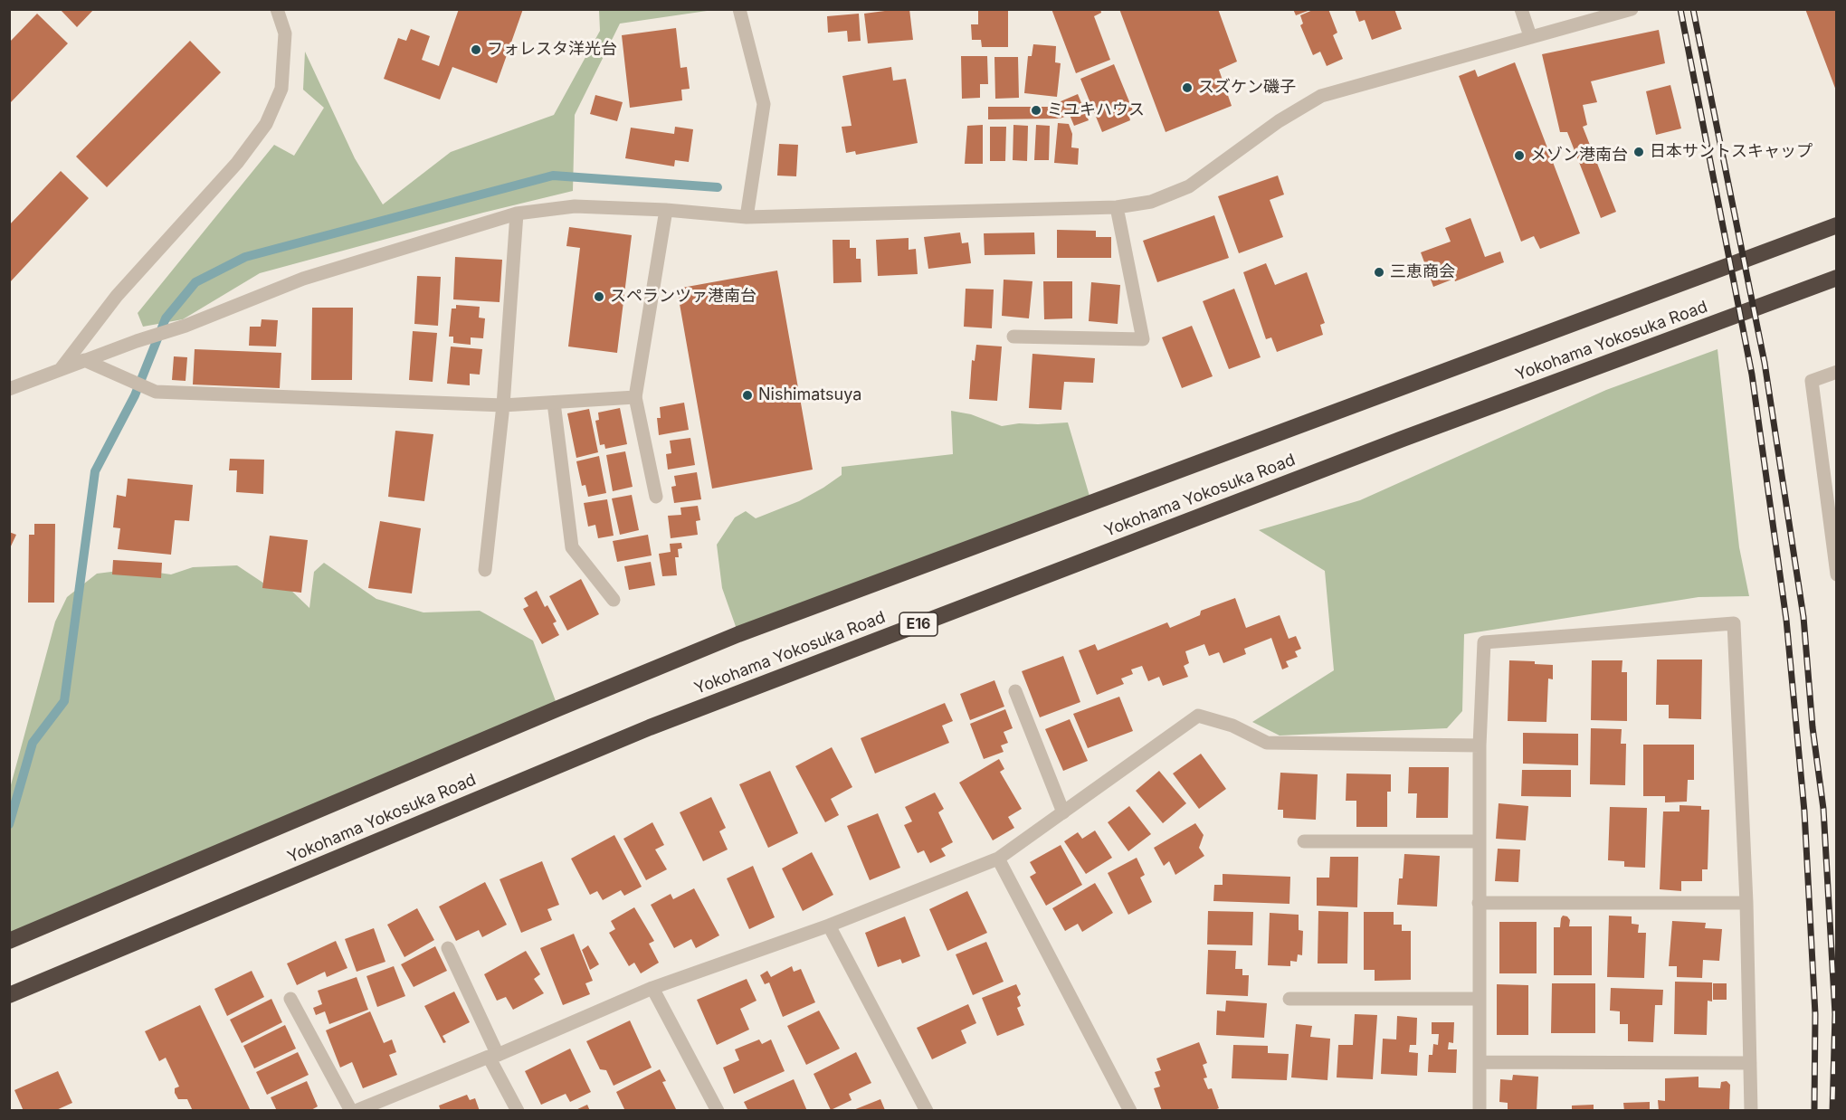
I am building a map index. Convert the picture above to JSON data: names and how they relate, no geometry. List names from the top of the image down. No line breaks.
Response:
{"streets":{"highway":["Yokohama Yokosuka Road","E16"]},"places":["フォレスタ洋光台","スズケン磯子","ミユキハウス","日本サントスキャップ","メゾン港南台","三恵商会","スペランツァ港南台","Nishimatsuya"]}
